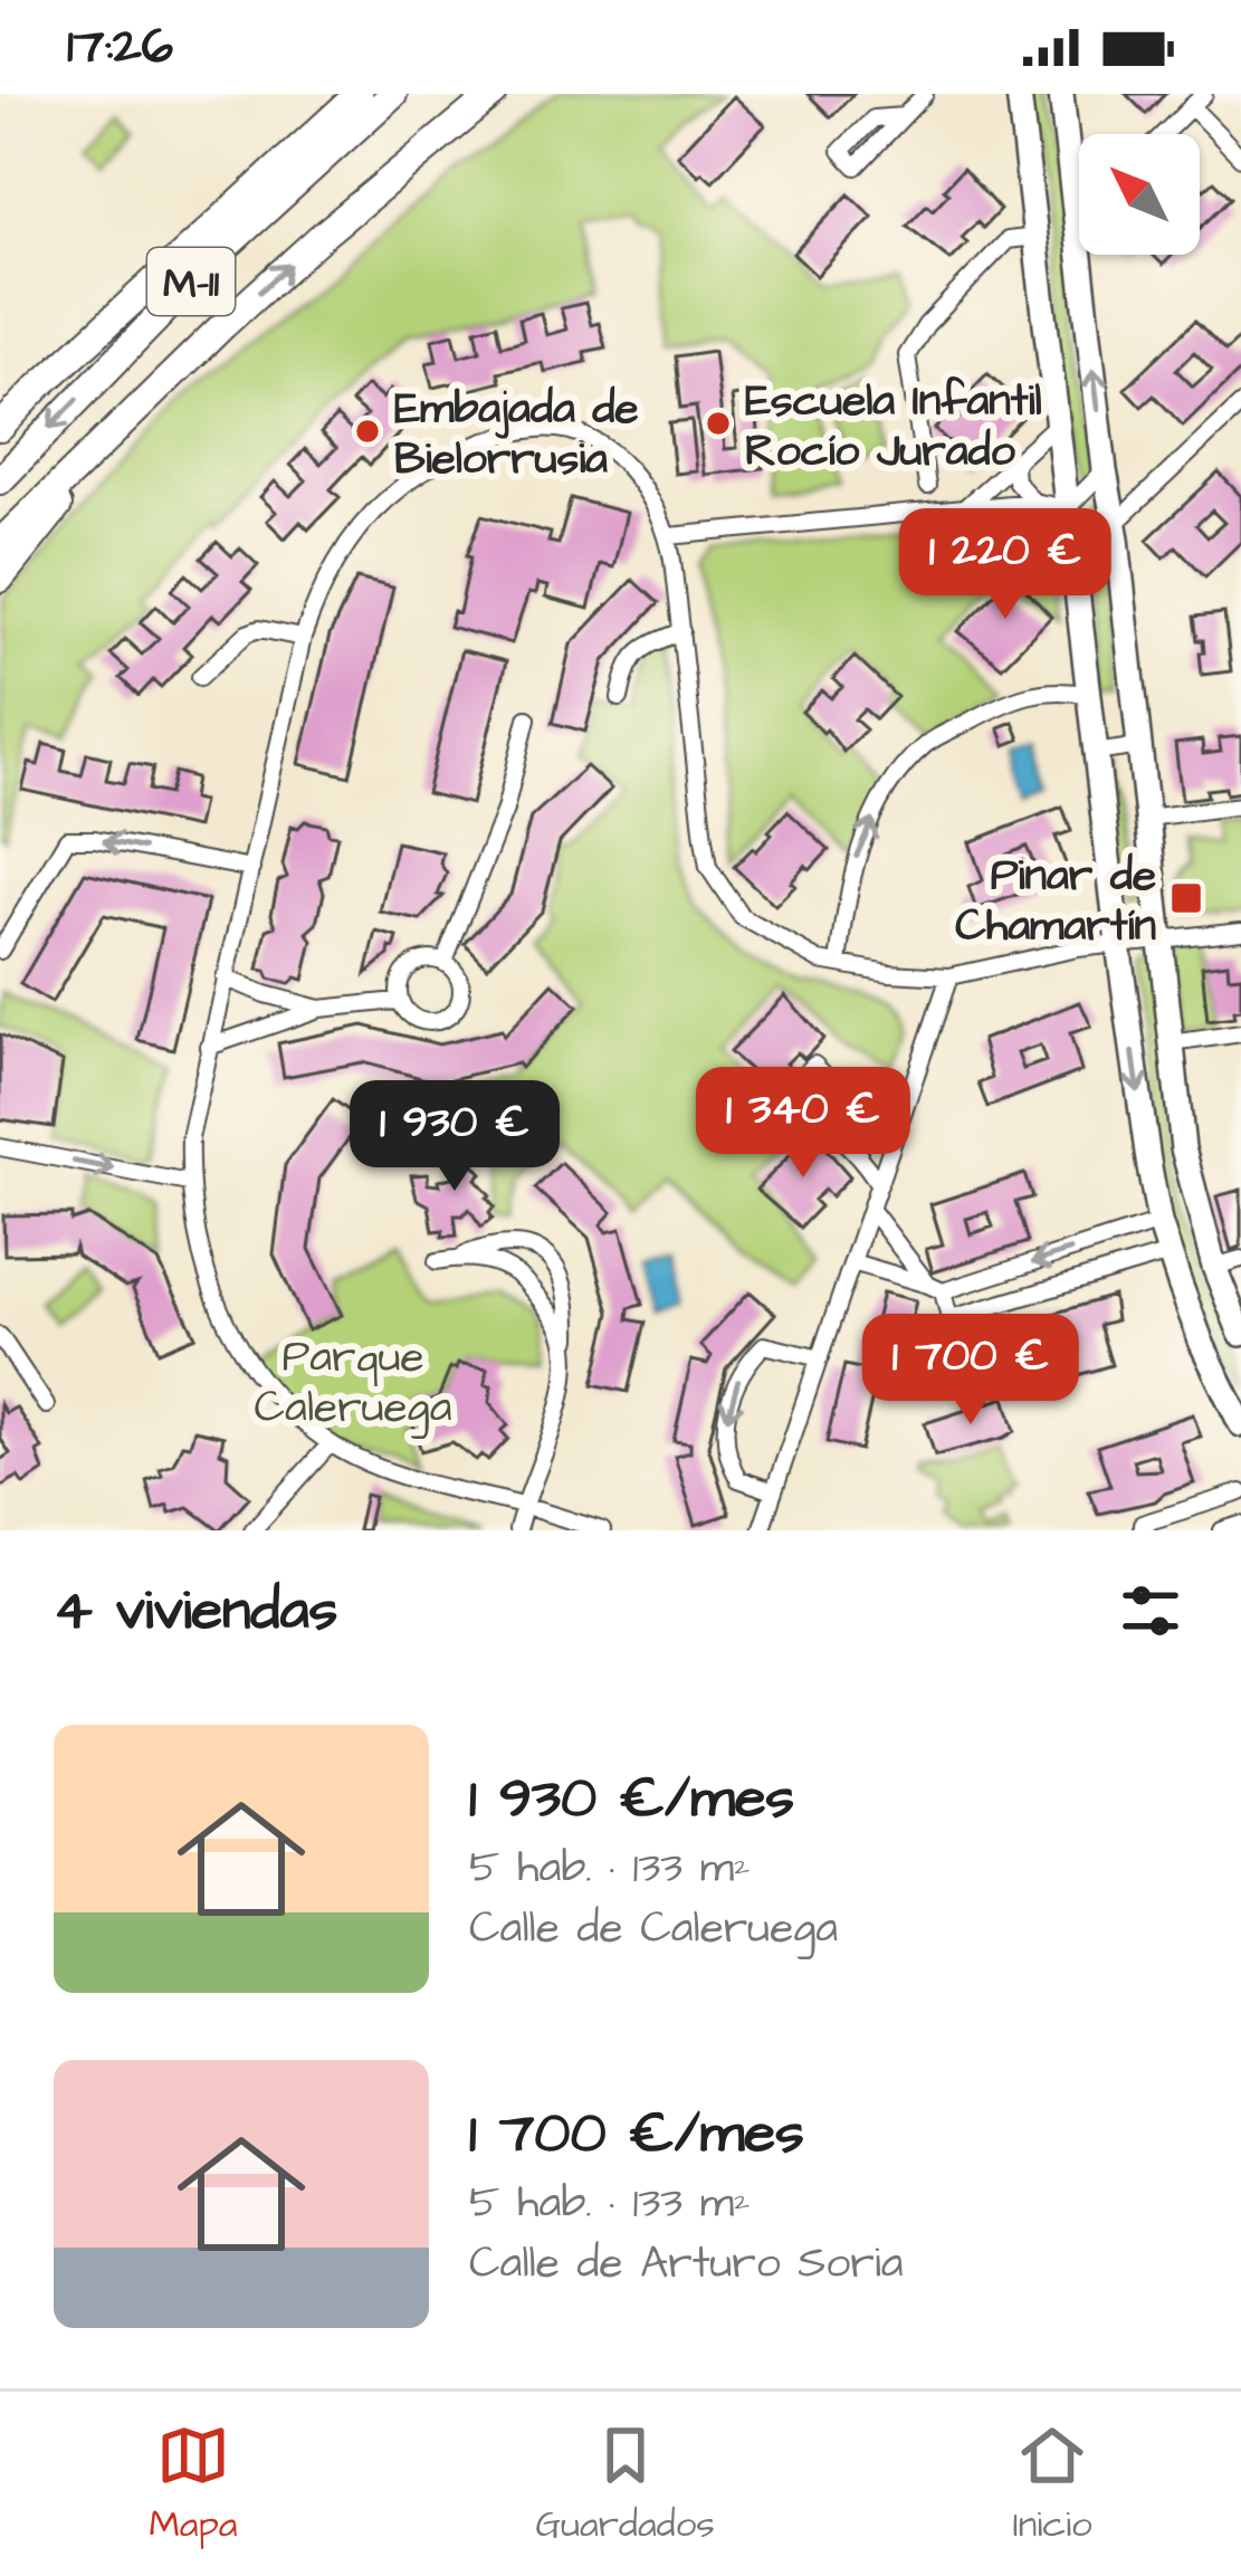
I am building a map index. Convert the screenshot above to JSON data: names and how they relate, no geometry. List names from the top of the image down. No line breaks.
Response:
{"streets":{"highway":["M-11"]},"parks":["Parque Caleruega"],"places":{"other":["Escuela Infantil Rocío Jurado","Embajada de Bielorrusia"],"transit":["Pinar de Chamartín"]},"north":"top left","page":{"status":"17:26","price":["1 220 €","1 340 €","1 930 €","1 700 €"],"heading":"4 viviendas","list":[{"name":"1 930 €/mes","note":"5 hab. · 133 m² · Calle de Caleruega"},{"name":"1 700 €/mes","note":"5 hab. · 133 m² · Calle de Arturo Soria"}],"tabs":["Mapa","Guardados","Inicio"]}}
